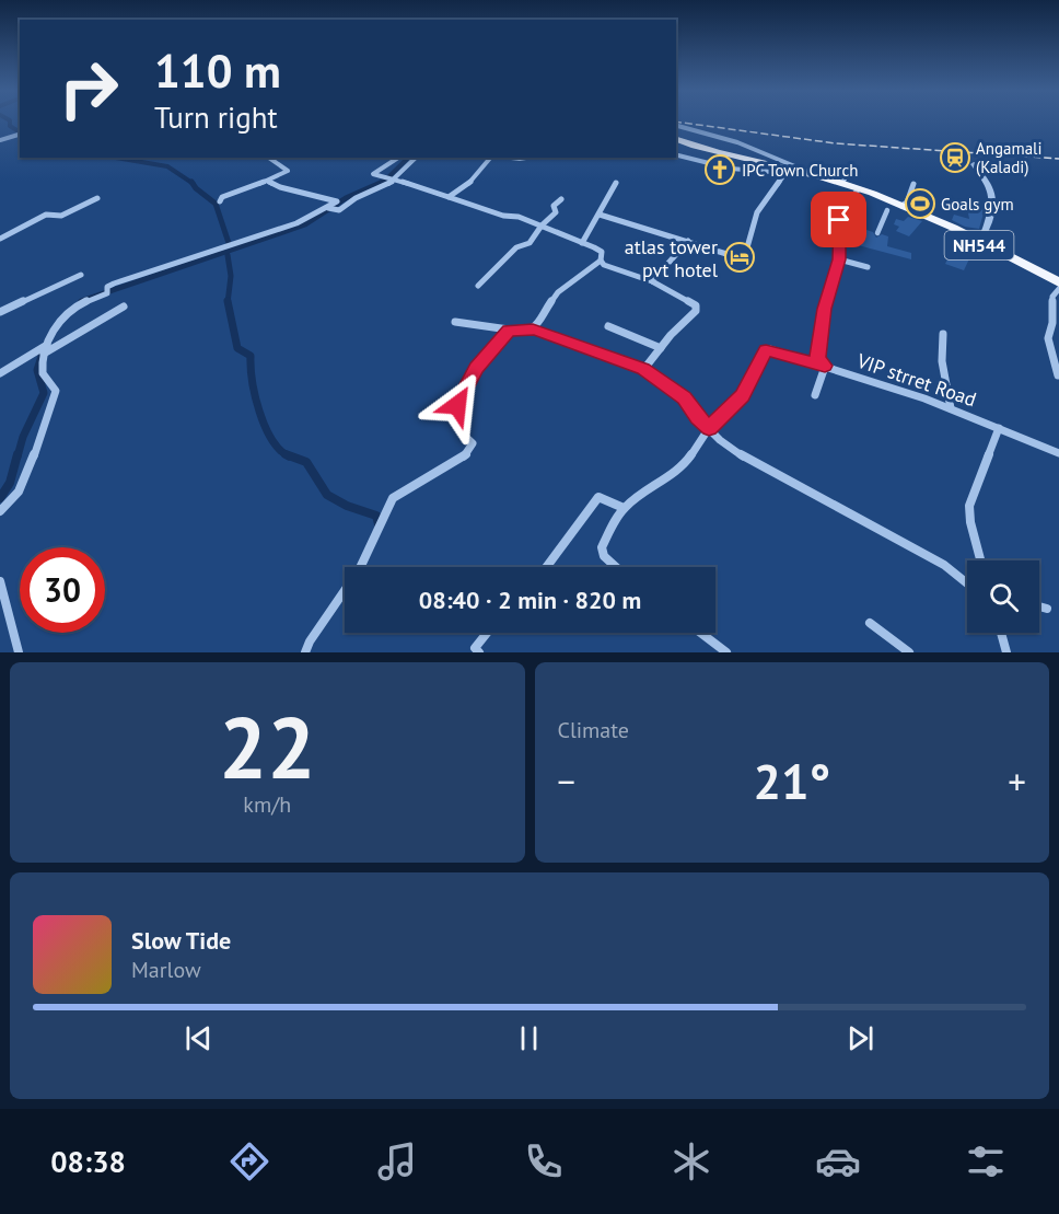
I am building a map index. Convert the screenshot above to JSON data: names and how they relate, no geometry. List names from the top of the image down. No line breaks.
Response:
{"streets":{"highway":["NH544"],"street":["VIP strret Road"]},"crossings":[["NH544","VIP strret Road"]],"places":{"station":["Angamali (Kaladi)"],"church":["IPC Town Church"],"sports":["Goals gym"],"hotel":["atlas tower pvt hotel"]},"page":{"turn":["110 m","Turn right"],"limit":"30","trip":"08:40 · 2 min · 820 m","tile":[["22","km/h"],"Climate"],"heat":["−","21°","+"],"song":["Slow Tide","Marlow"],"tabs":"08:38"}}
